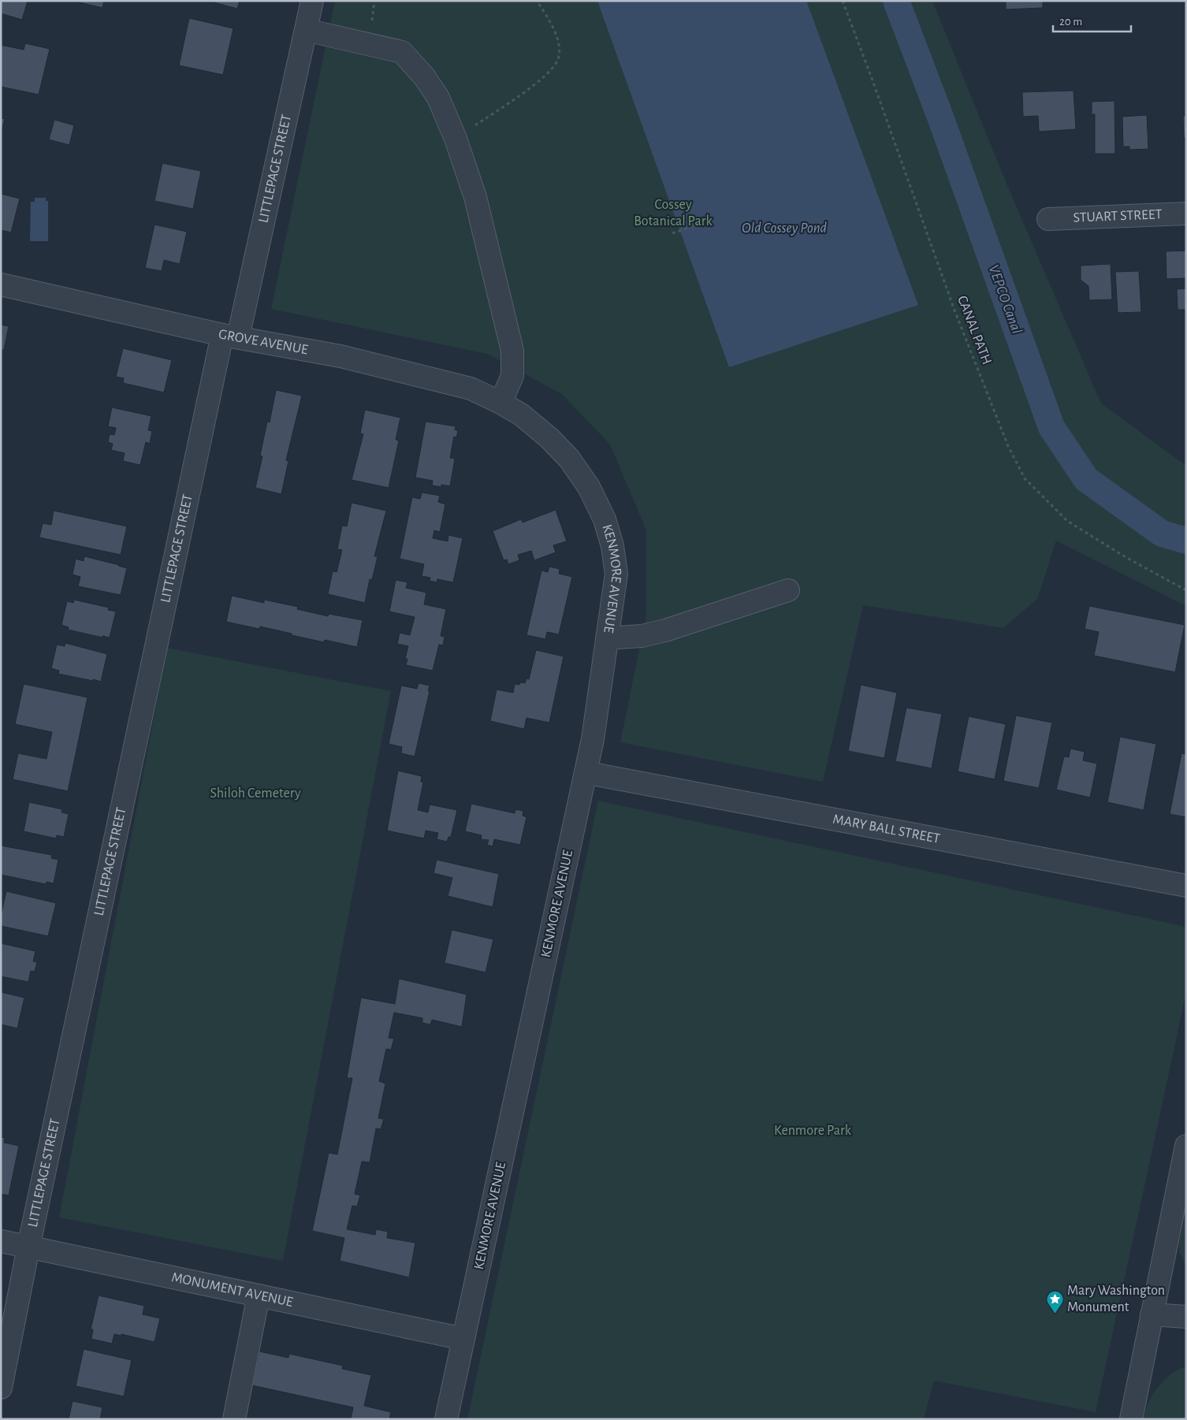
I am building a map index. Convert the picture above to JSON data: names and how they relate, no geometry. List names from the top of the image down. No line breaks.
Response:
{"streets":{"street":["LITTLEPAGE STREET","STUART STREET","GROVE AVENUE","KENMORE AVENUE","MARY BALL STREET","MONUMENT AVENUE"],"path":["CANAL PATH"]},"crossings":[["LITTLEPAGE STREET","GROVE AVENUE"],["LITTLEPAGE STREET","MONUMENT AVENUE"],["GROVE AVENUE","KENMORE AVENUE"],["KENMORE AVENUE","MARY BALL STREET"],["KENMORE AVENUE","MONUMENT AVENUE"]],"water":["Old Cossey Pond","VEPCO Canal"],"parks":["Cossey Botanical Park","Shiloh Cemetery","Kenmore Park"],"places":{"place":["Mary Washington Monument"]},"scale_bar":"20 m"}
